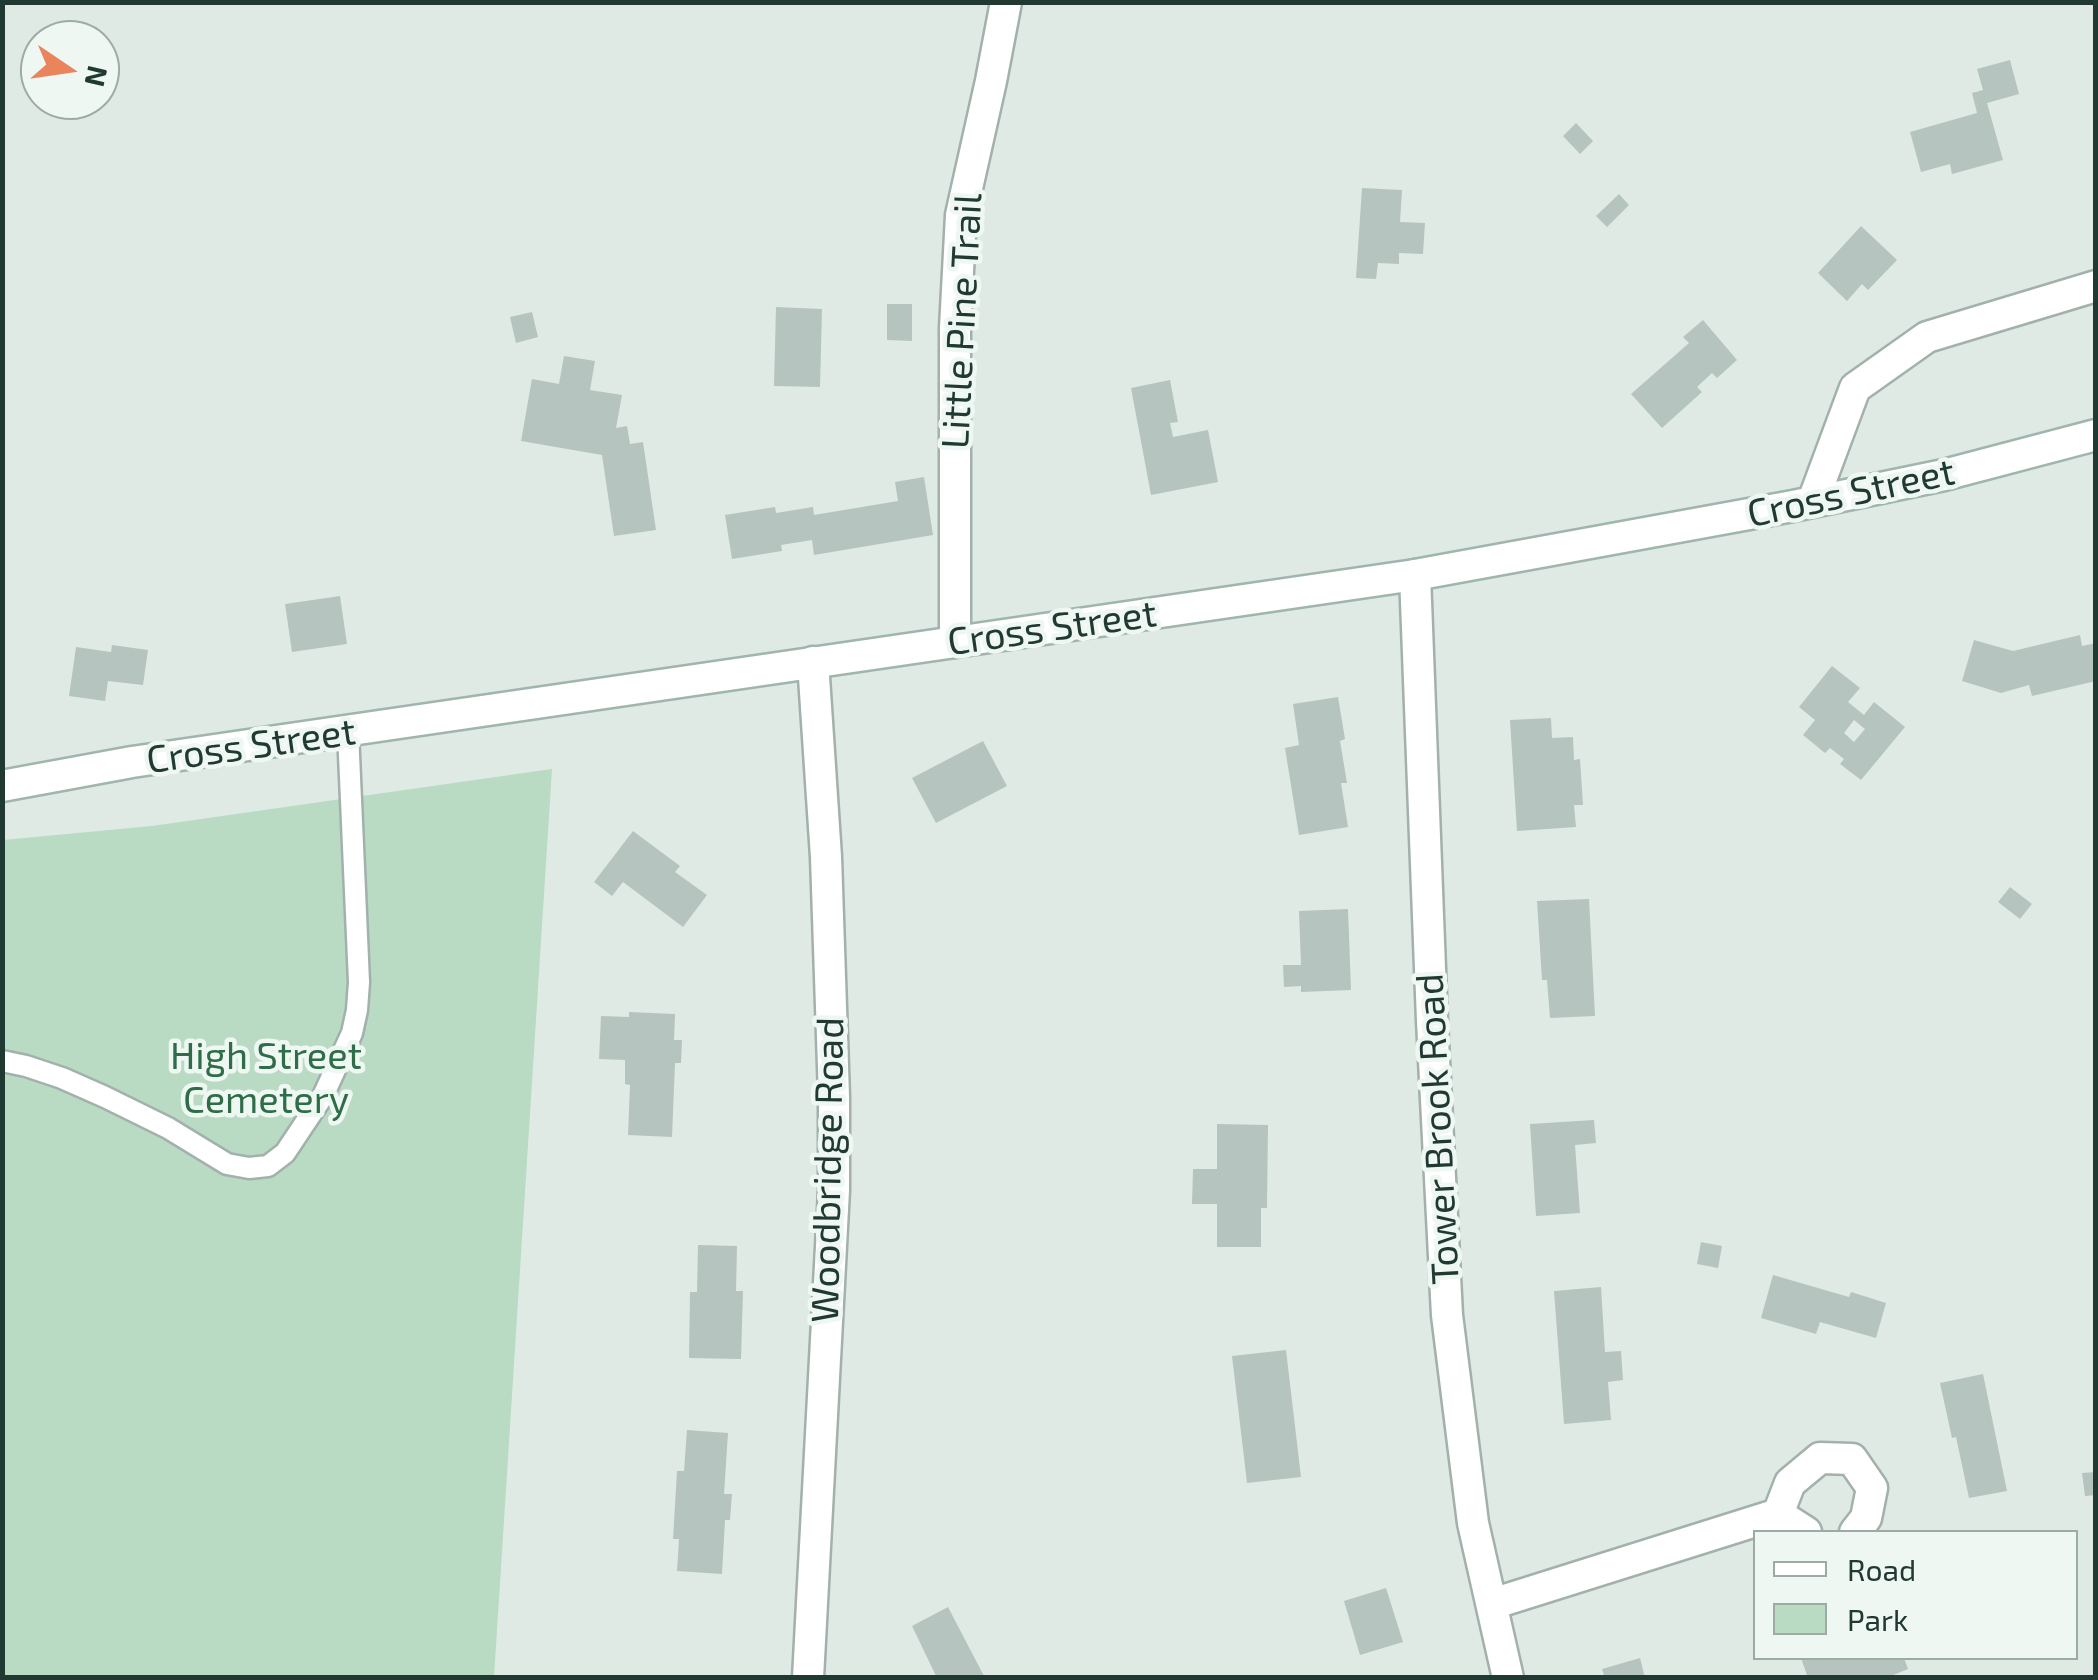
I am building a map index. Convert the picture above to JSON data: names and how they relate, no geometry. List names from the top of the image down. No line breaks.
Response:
{"streets":{"street":["Little Pine Trail","Cross Street","Tower Brook Road","Woodbridge Road"]},"crossings":[["Little Pine Trail","Cross Street"],["Cross Street","Tower Brook Road"],["Cross Street","Woodbridge Road"]],"parks":["High Street Cemetery"],"legend":["Road","Park"],"north":"right"}
